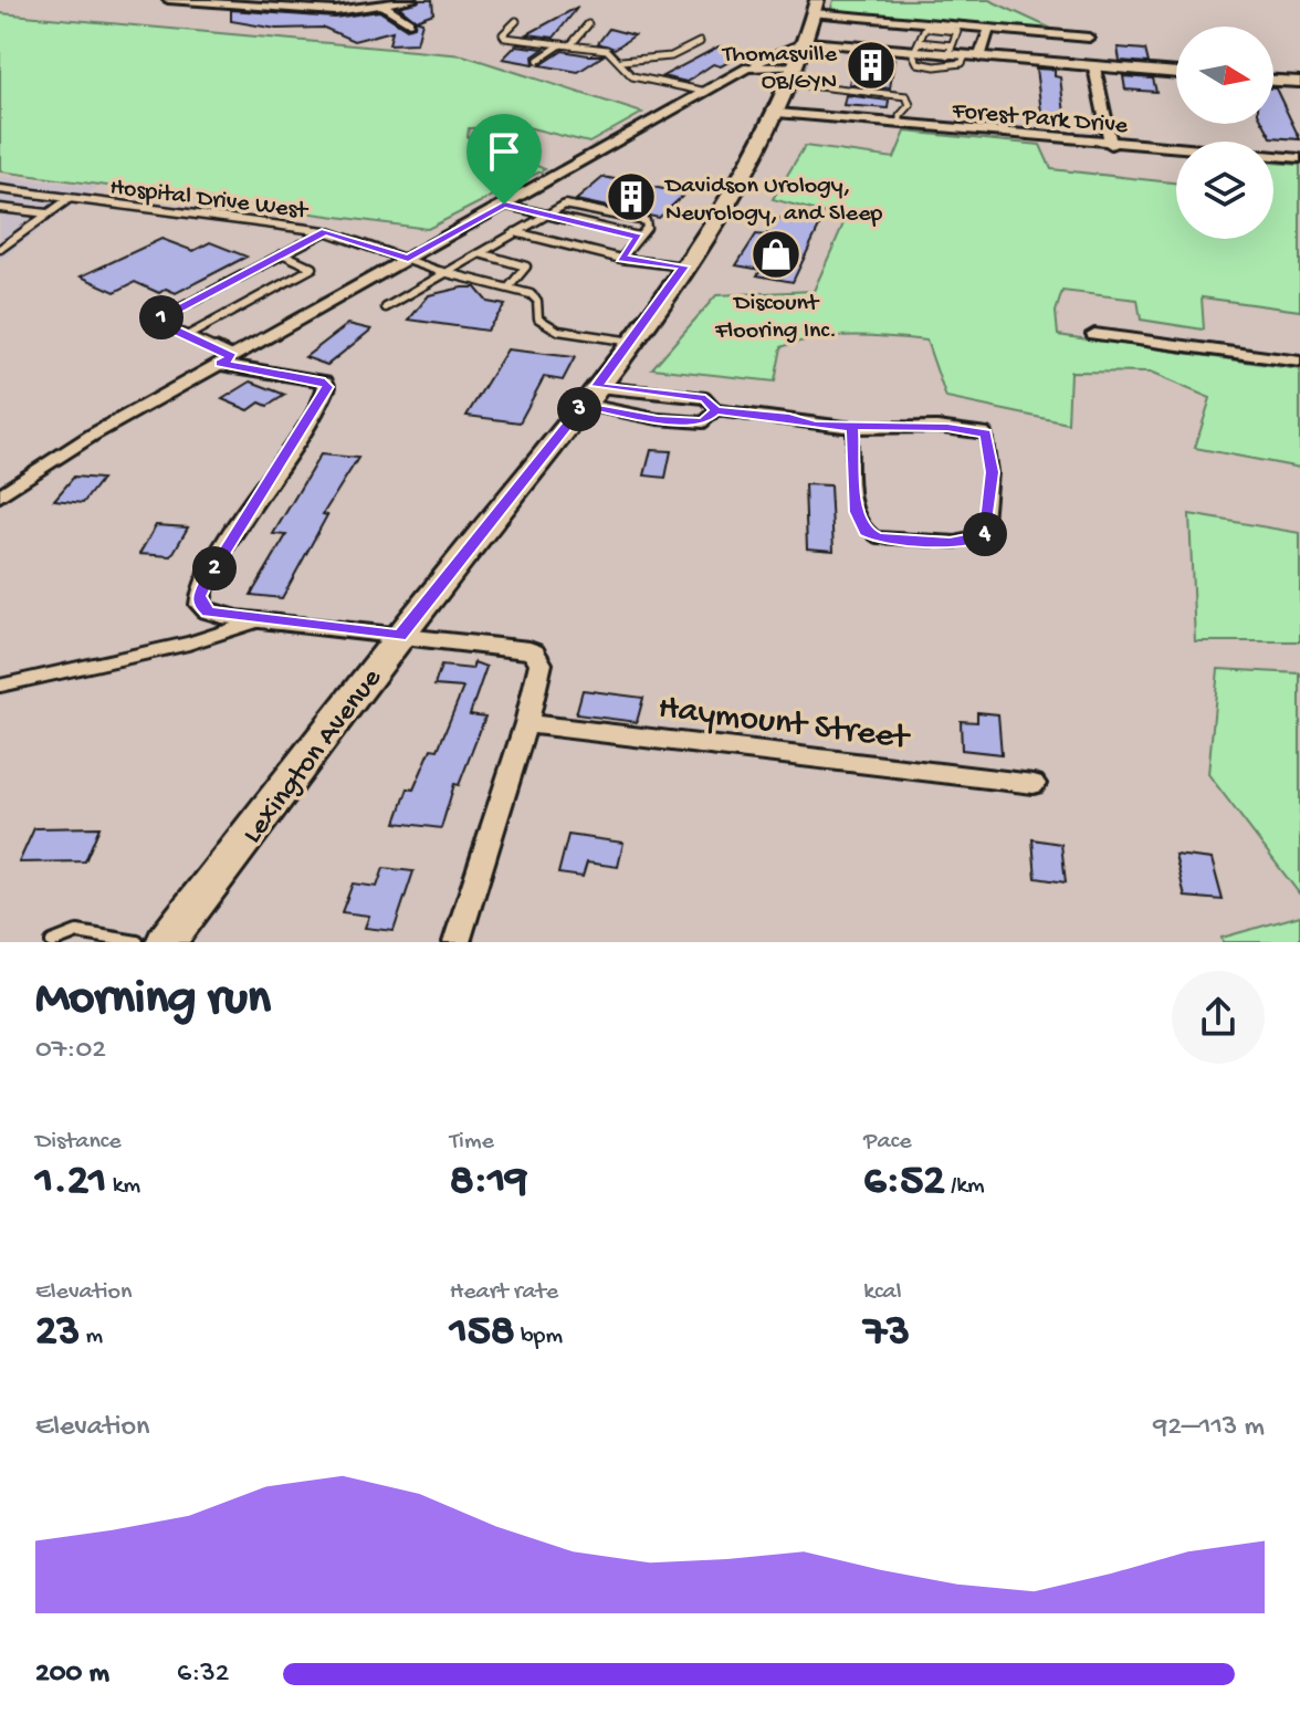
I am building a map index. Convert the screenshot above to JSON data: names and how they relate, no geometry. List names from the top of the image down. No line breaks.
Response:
{"streets":{"main road":["Lexington Avenue"],"street":["Forest Park Drive","Haymount Street"],"lane":["Hospital Drive West"]},"crossings":[["Forest Park Drive","Lexington Avenue"]],"places":{"building":["Thomasville OB/GYN","Davidson Urology, Neurology, and Sleep"],"shop":["Discount Flooring Inc."]},"north":"right","page":{"pins":["1","3","4","2"],"heading":["Morning run","07:02"],"stats":[["Distance","1.21 km"],["Time","8:19"],["Pace","6:52 /km"],["Elevation","23 m"],["Heart rate","158 bpm"],["kcal","73"]],"chart":["Elevation","92–113 m"],"list":[{"name":"200 m","note":"6:32"}]}}
